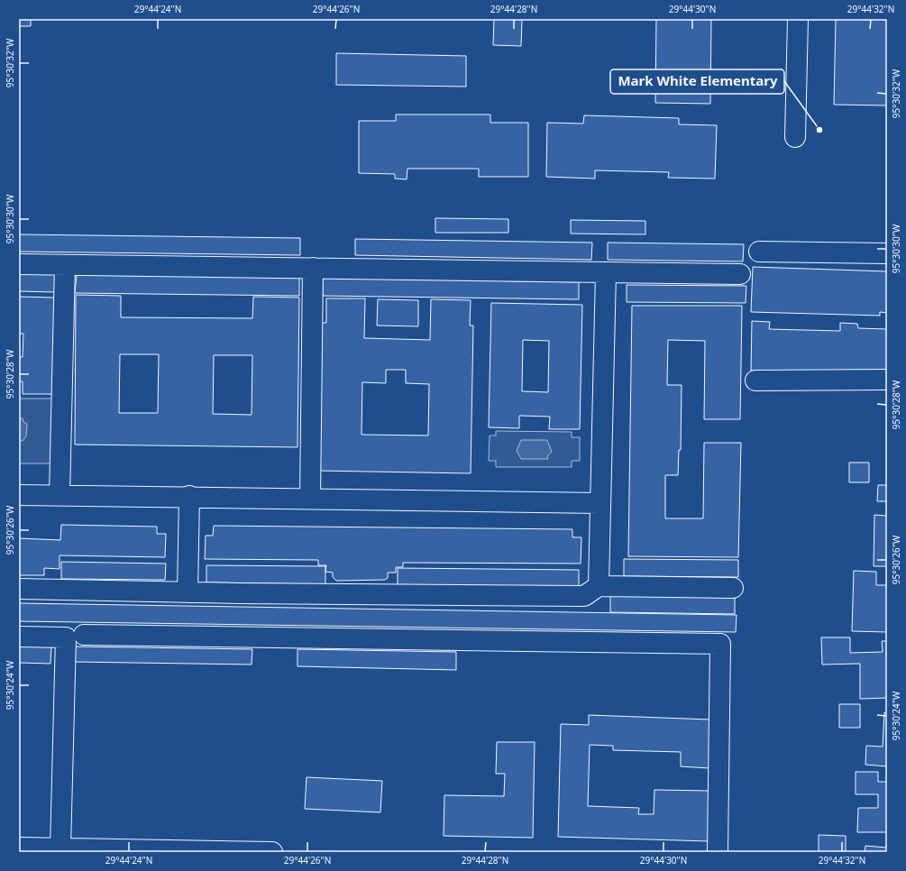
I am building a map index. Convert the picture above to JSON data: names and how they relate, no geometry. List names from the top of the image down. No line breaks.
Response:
{"places":["Mark White Elementary"],"coordinates":["29°44'24\"N","29°44'26\"N","29°44'28\"N","29°44'30\"N","29°44'32\"N","95°30'32\"W","95°30'30\"W","95°30'28\"W","95°30'26\"W","95°30'24\"W"]}
